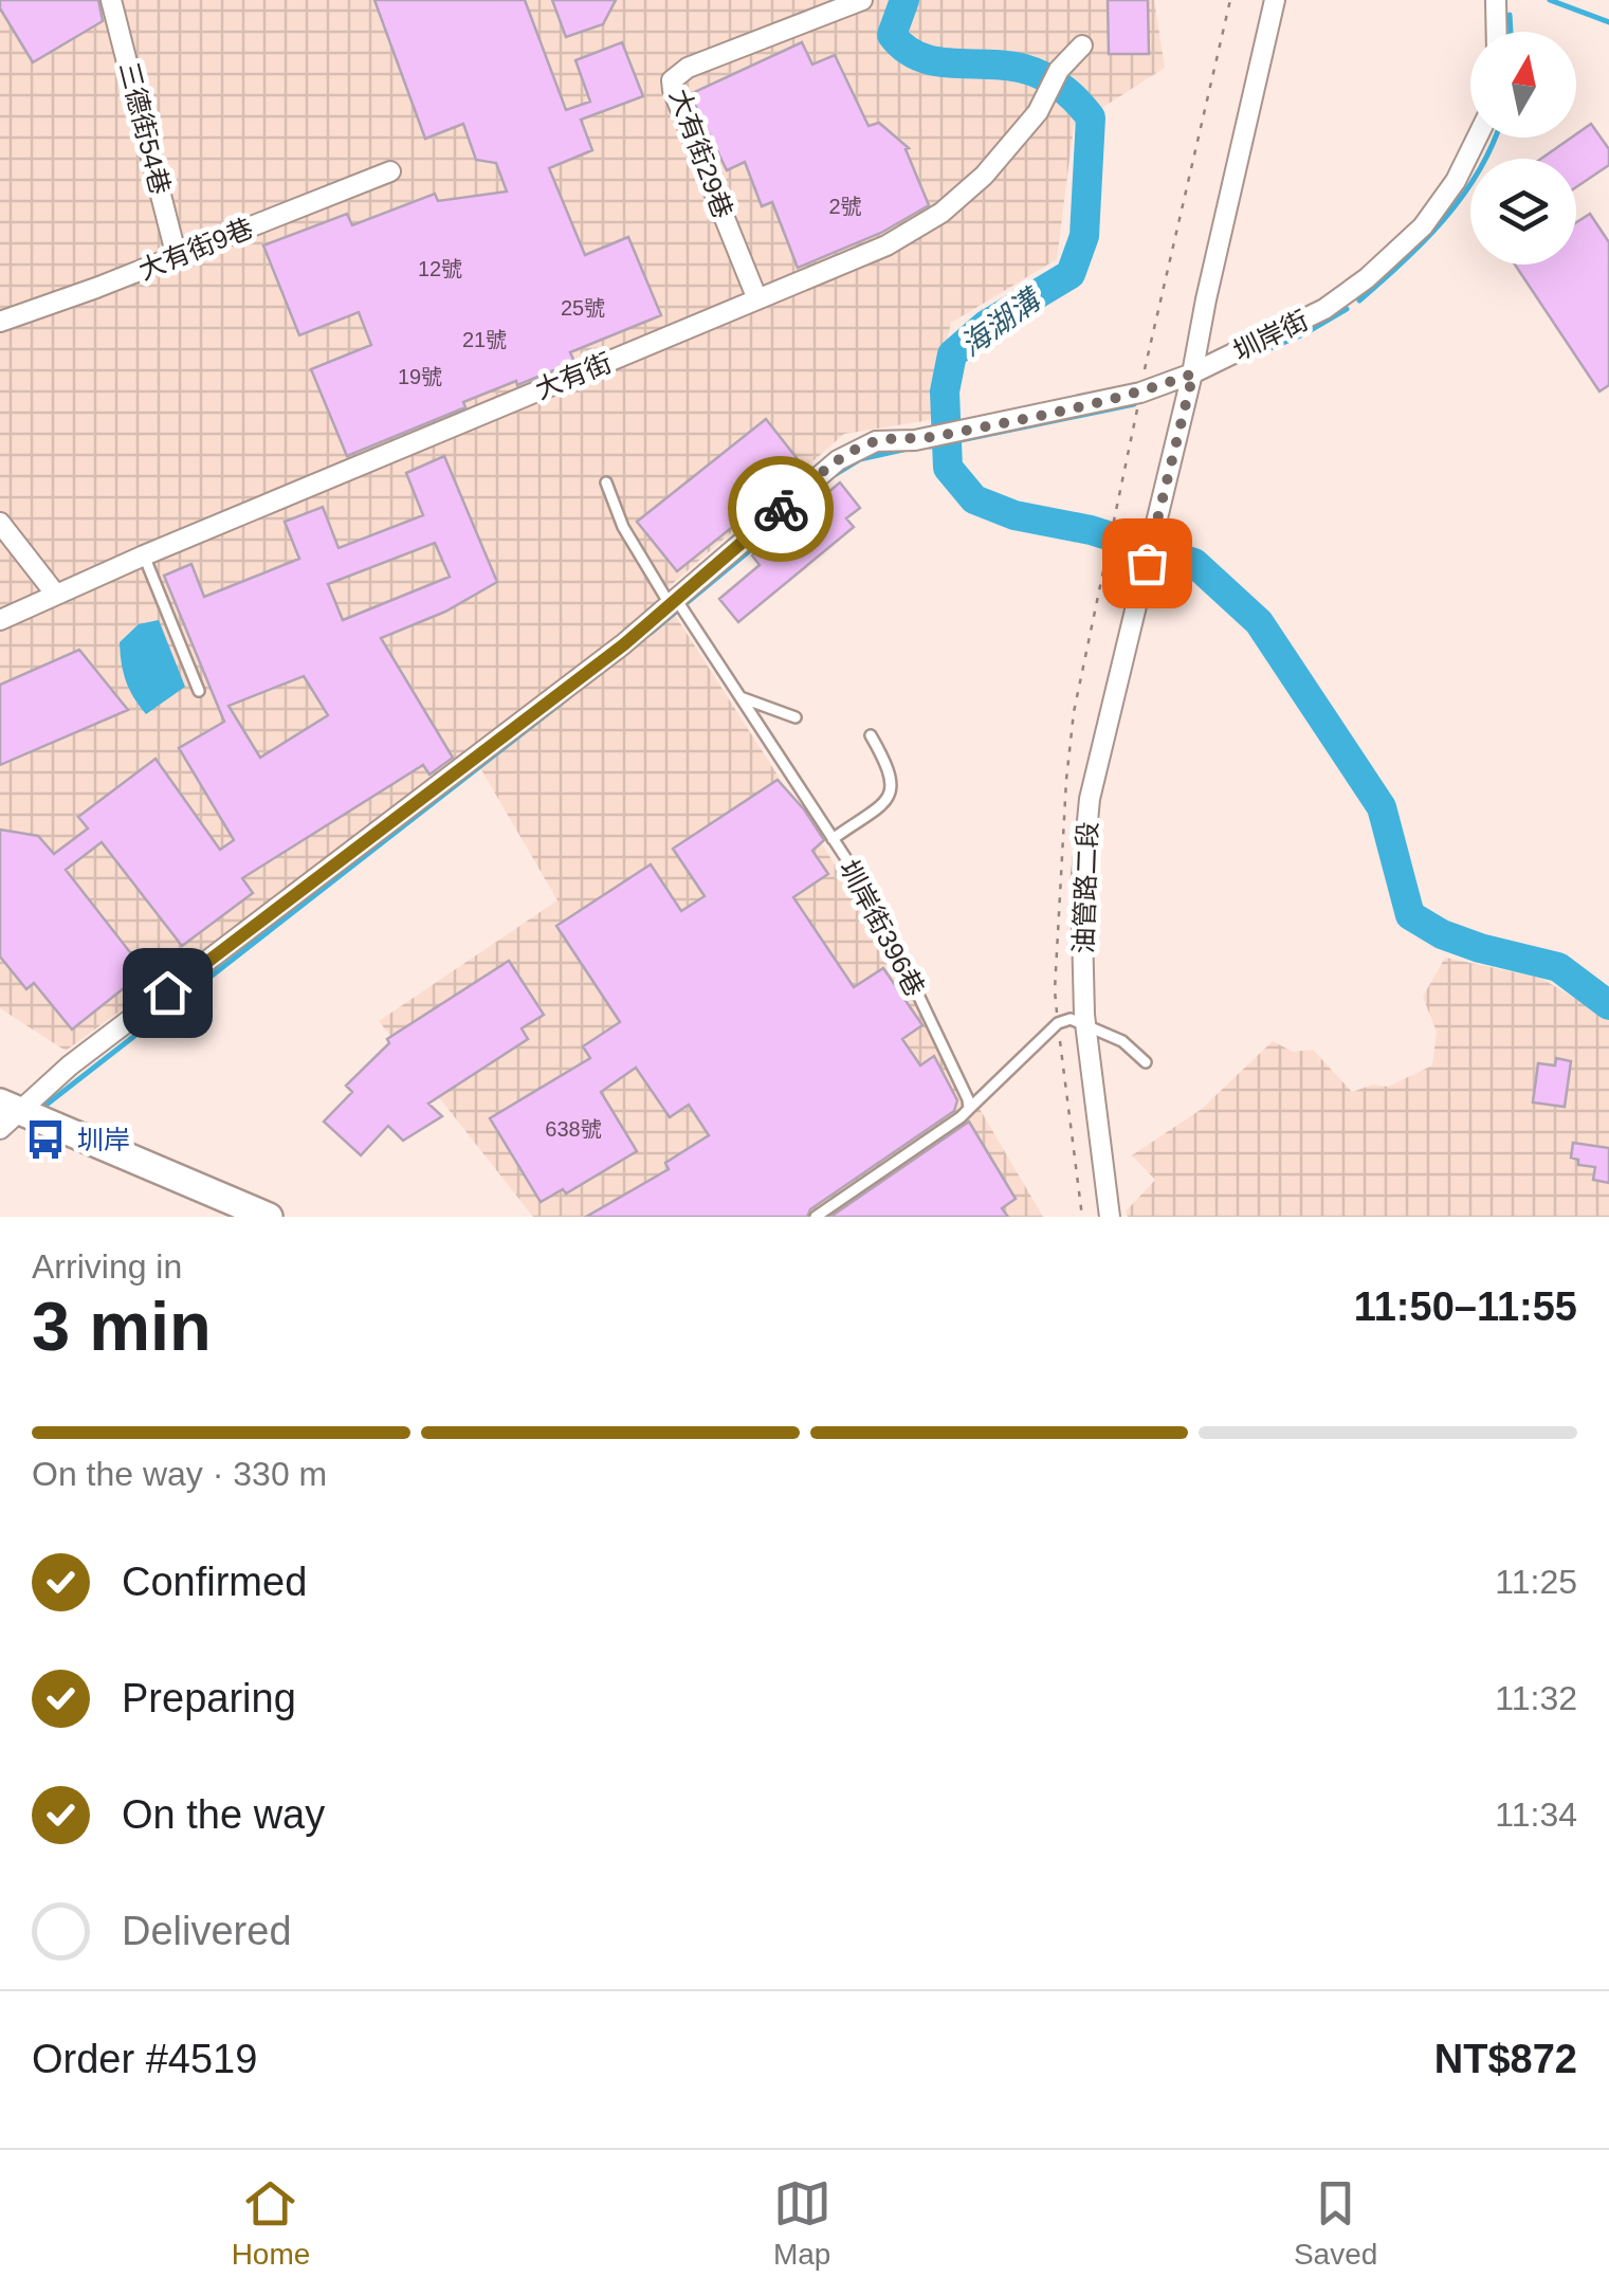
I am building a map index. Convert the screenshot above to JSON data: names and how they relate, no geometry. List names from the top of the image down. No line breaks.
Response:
{"streets":{"street":["三德街54巷","大有街29巷","大有街9巷","圳岸街","大有街","油管路二段"],"lane":["圳岸街396巷"]},"crossings":[["三德街54巷","大有街9巷"],["大有街29巷","大有街"],["圳岸街","油管路二段"],["圳岸街","圳岸街396巷"]],"water":["海湖溝"],"places":{"bus stop":["圳岸"]},"house_numbers":["2號","12號","25號","21號","19號","638號"],"north":"top","page":{"heading":["3 min","Arriving in","11:50–11:55"],"panel":["Order #4519","NT$872"],"bar":"On the way · 330 m","list":[["Confirmed","11:25"],["Preparing","11:32"],["On the way","11:34"],"Delivered"],"tabs":["Home","Map","Saved"]}}
